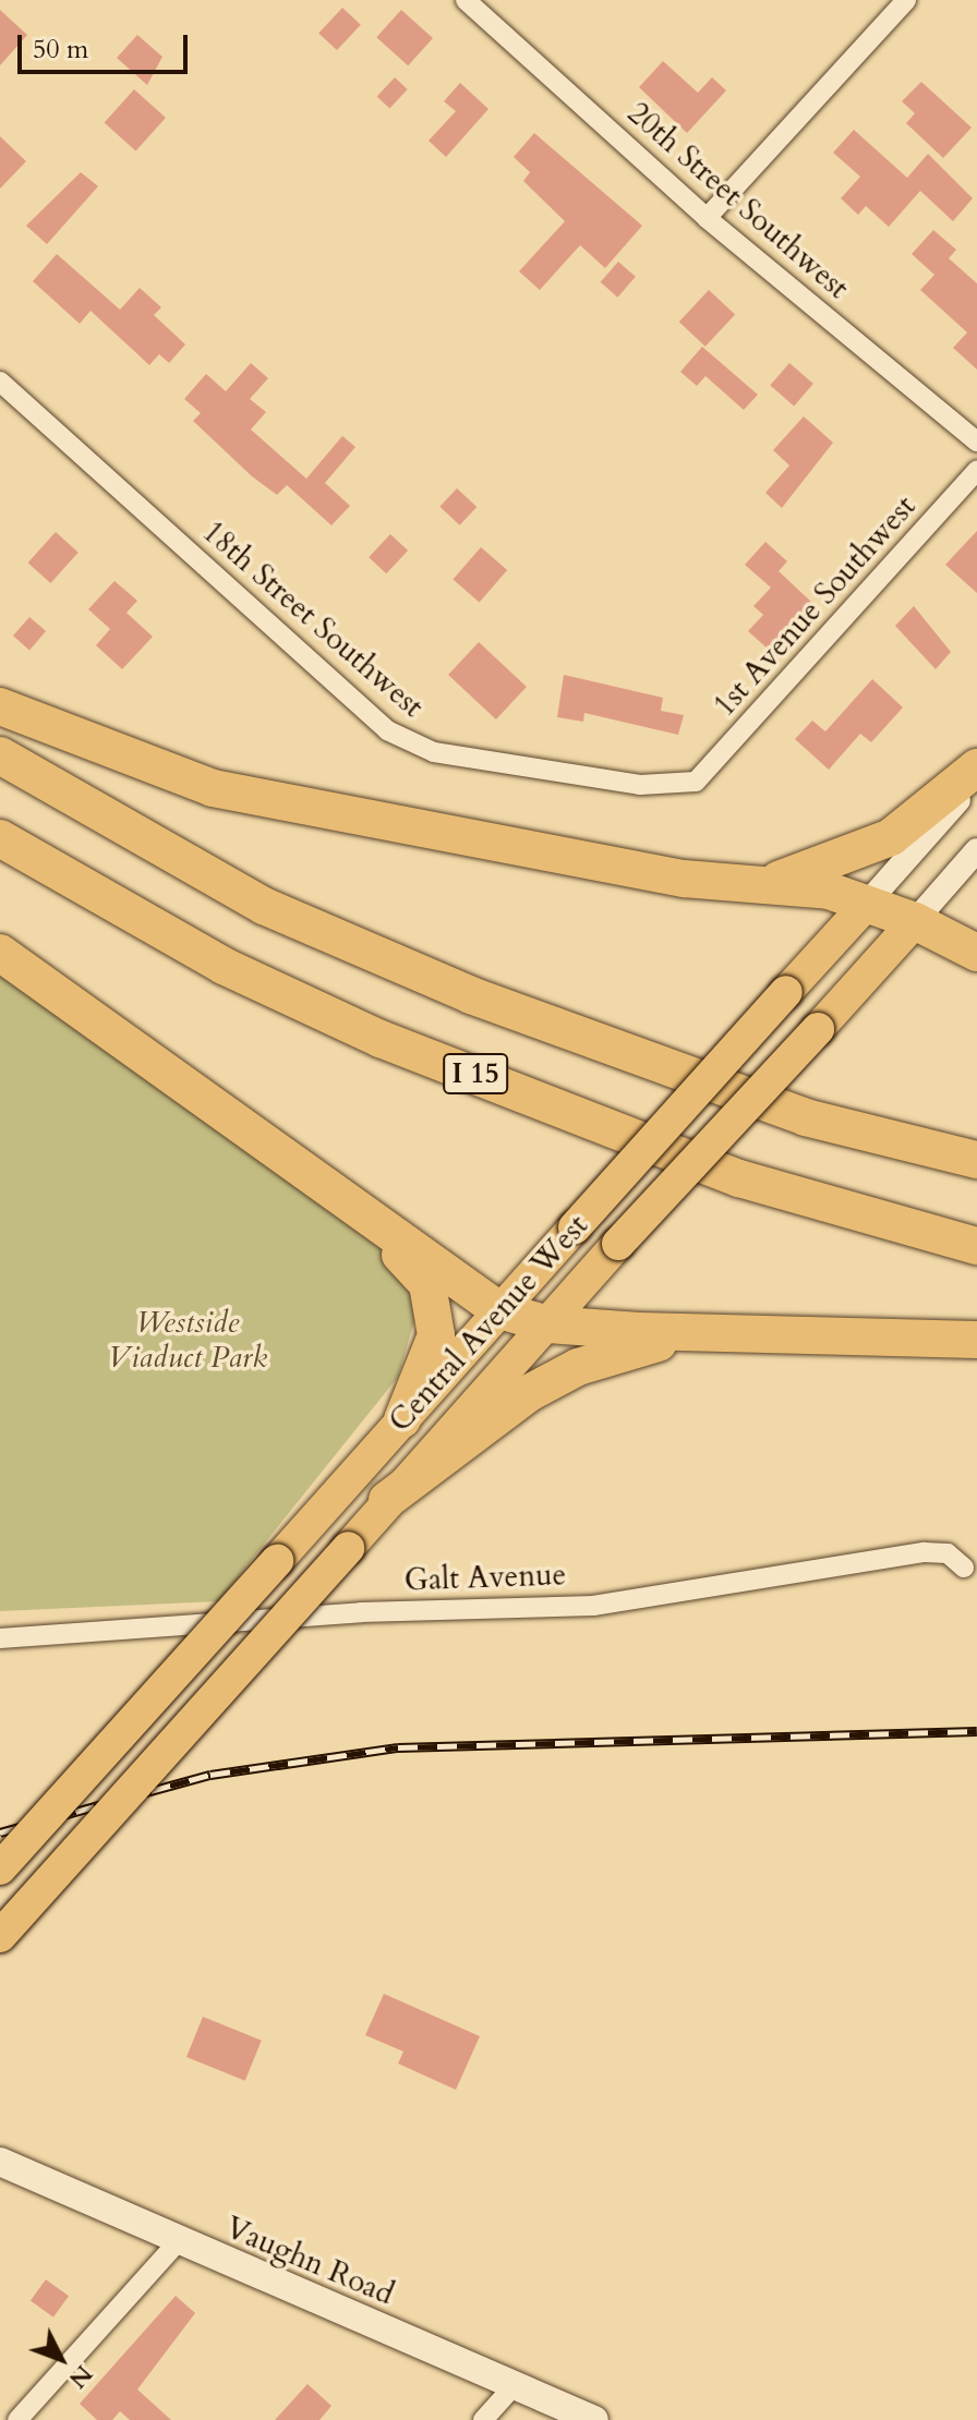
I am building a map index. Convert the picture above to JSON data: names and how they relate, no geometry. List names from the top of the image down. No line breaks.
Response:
{"streets":{"highway":["I 15","Central Avenue West"],"main road":["Vaughn Road"],"street":["20th Street Southwest","1st Avenue Southwest","18th Street Southwest","Galt Avenue"]},"crossings":[["1st Avenue Southwest","18th Street Southwest"]],"parks":["Westside Viaduct Park"],"scale_bar":"50 m","north":"bottom right"}
